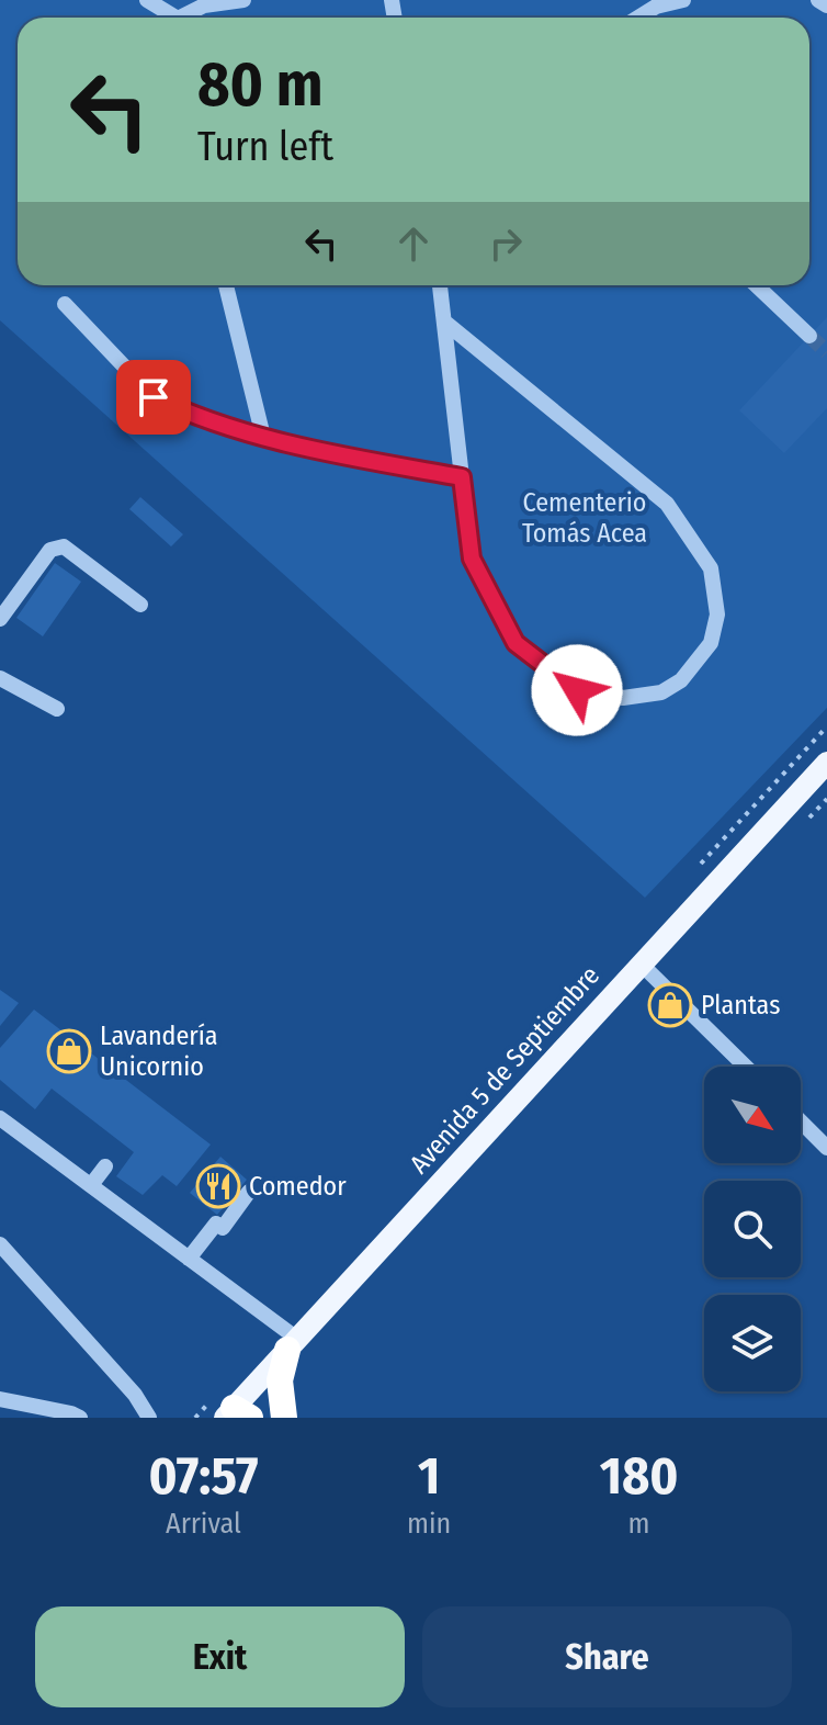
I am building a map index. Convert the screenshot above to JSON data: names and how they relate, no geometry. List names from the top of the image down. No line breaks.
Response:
{"streets":{"main road":["Avenida 5 de Septiembre"]},"parks":["Cementerio Tomás Acea"],"places":{"shop":["Plantas","Lavandería Unicornio"],"restaurant":["Comedor"]},"north":"bottom right","page":{"turn":["80 m","Turn left"],"eta":["07:57","Arrival","1","min","180","m"],"buttons":["Exit","Share"]}}
